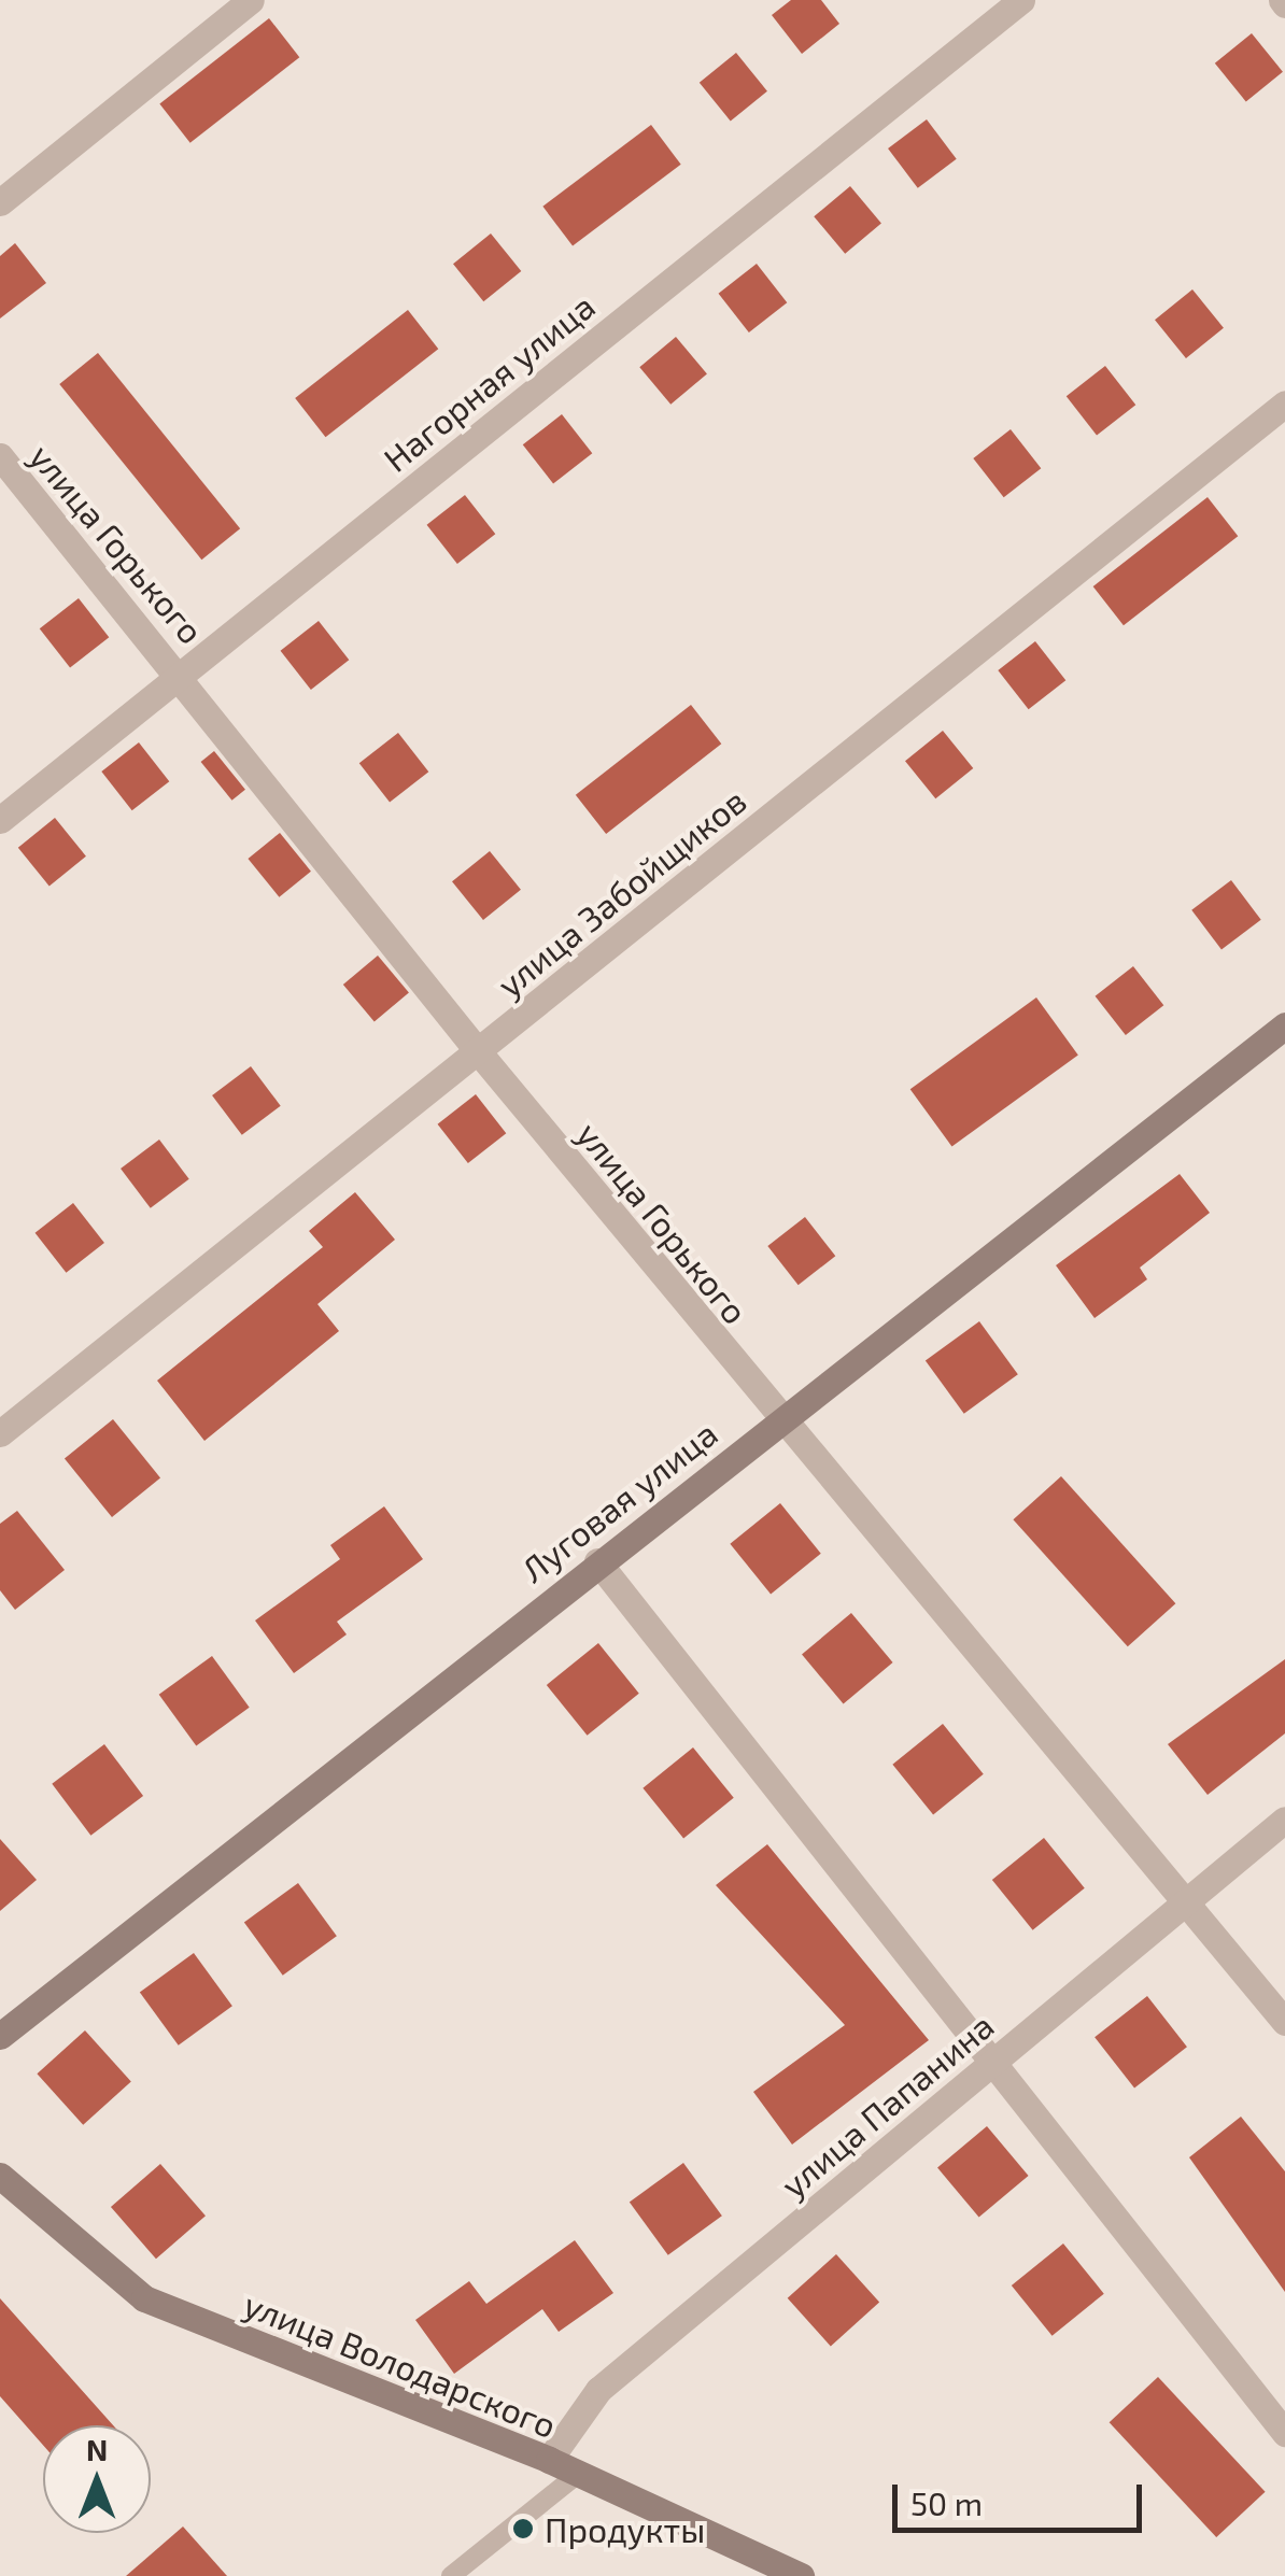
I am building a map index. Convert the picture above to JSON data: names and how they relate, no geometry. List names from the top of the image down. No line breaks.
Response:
{"streets":{"main road":["Луговая улица","улица Володарского"],"street":["Нагорная улица","улица Горького","улица Забойщиков","улица Папанина"]},"crossings":[["Нагорная улица","улица Горького"],["улица Горького","улица Забойщиков"],["улица Горького","Луговая улица"],["улица Горького","улица Папанина"],["улица Папанина","улица Володарского"]],"places":["Продукты"],"scale_bar":"50 m","north":"top"}
